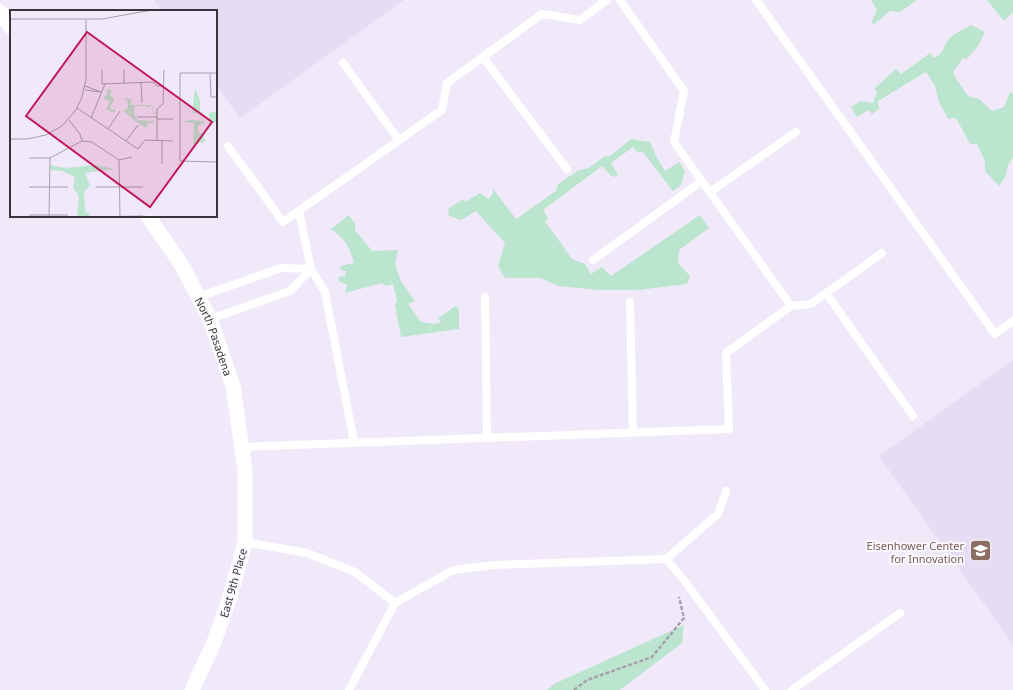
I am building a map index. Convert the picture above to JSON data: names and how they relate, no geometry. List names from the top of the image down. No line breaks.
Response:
{"streets":{"street":["North Pasadena","East 9th Place"]},"crossings":[["North Pasadena","East 9th Place"]],"places":{"school or university":["Eisenhower Center for Innovation"]}}
